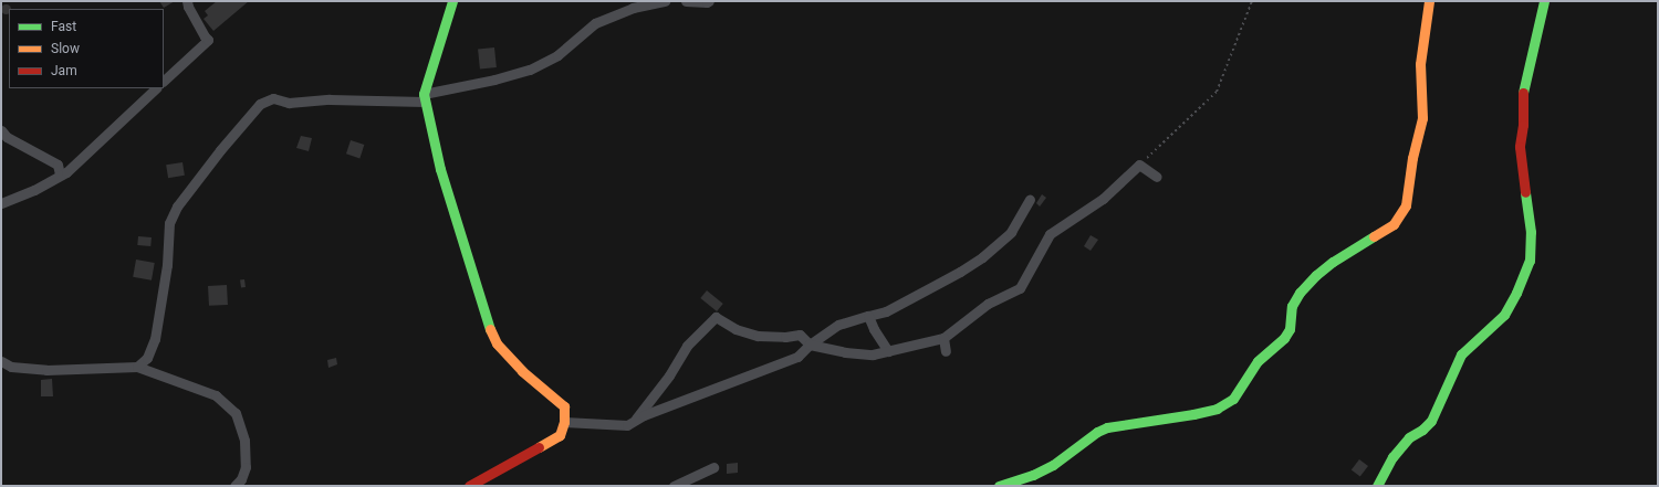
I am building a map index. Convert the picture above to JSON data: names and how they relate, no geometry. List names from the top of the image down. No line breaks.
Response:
{"legend":["Fast","Slow","Jam"]}
